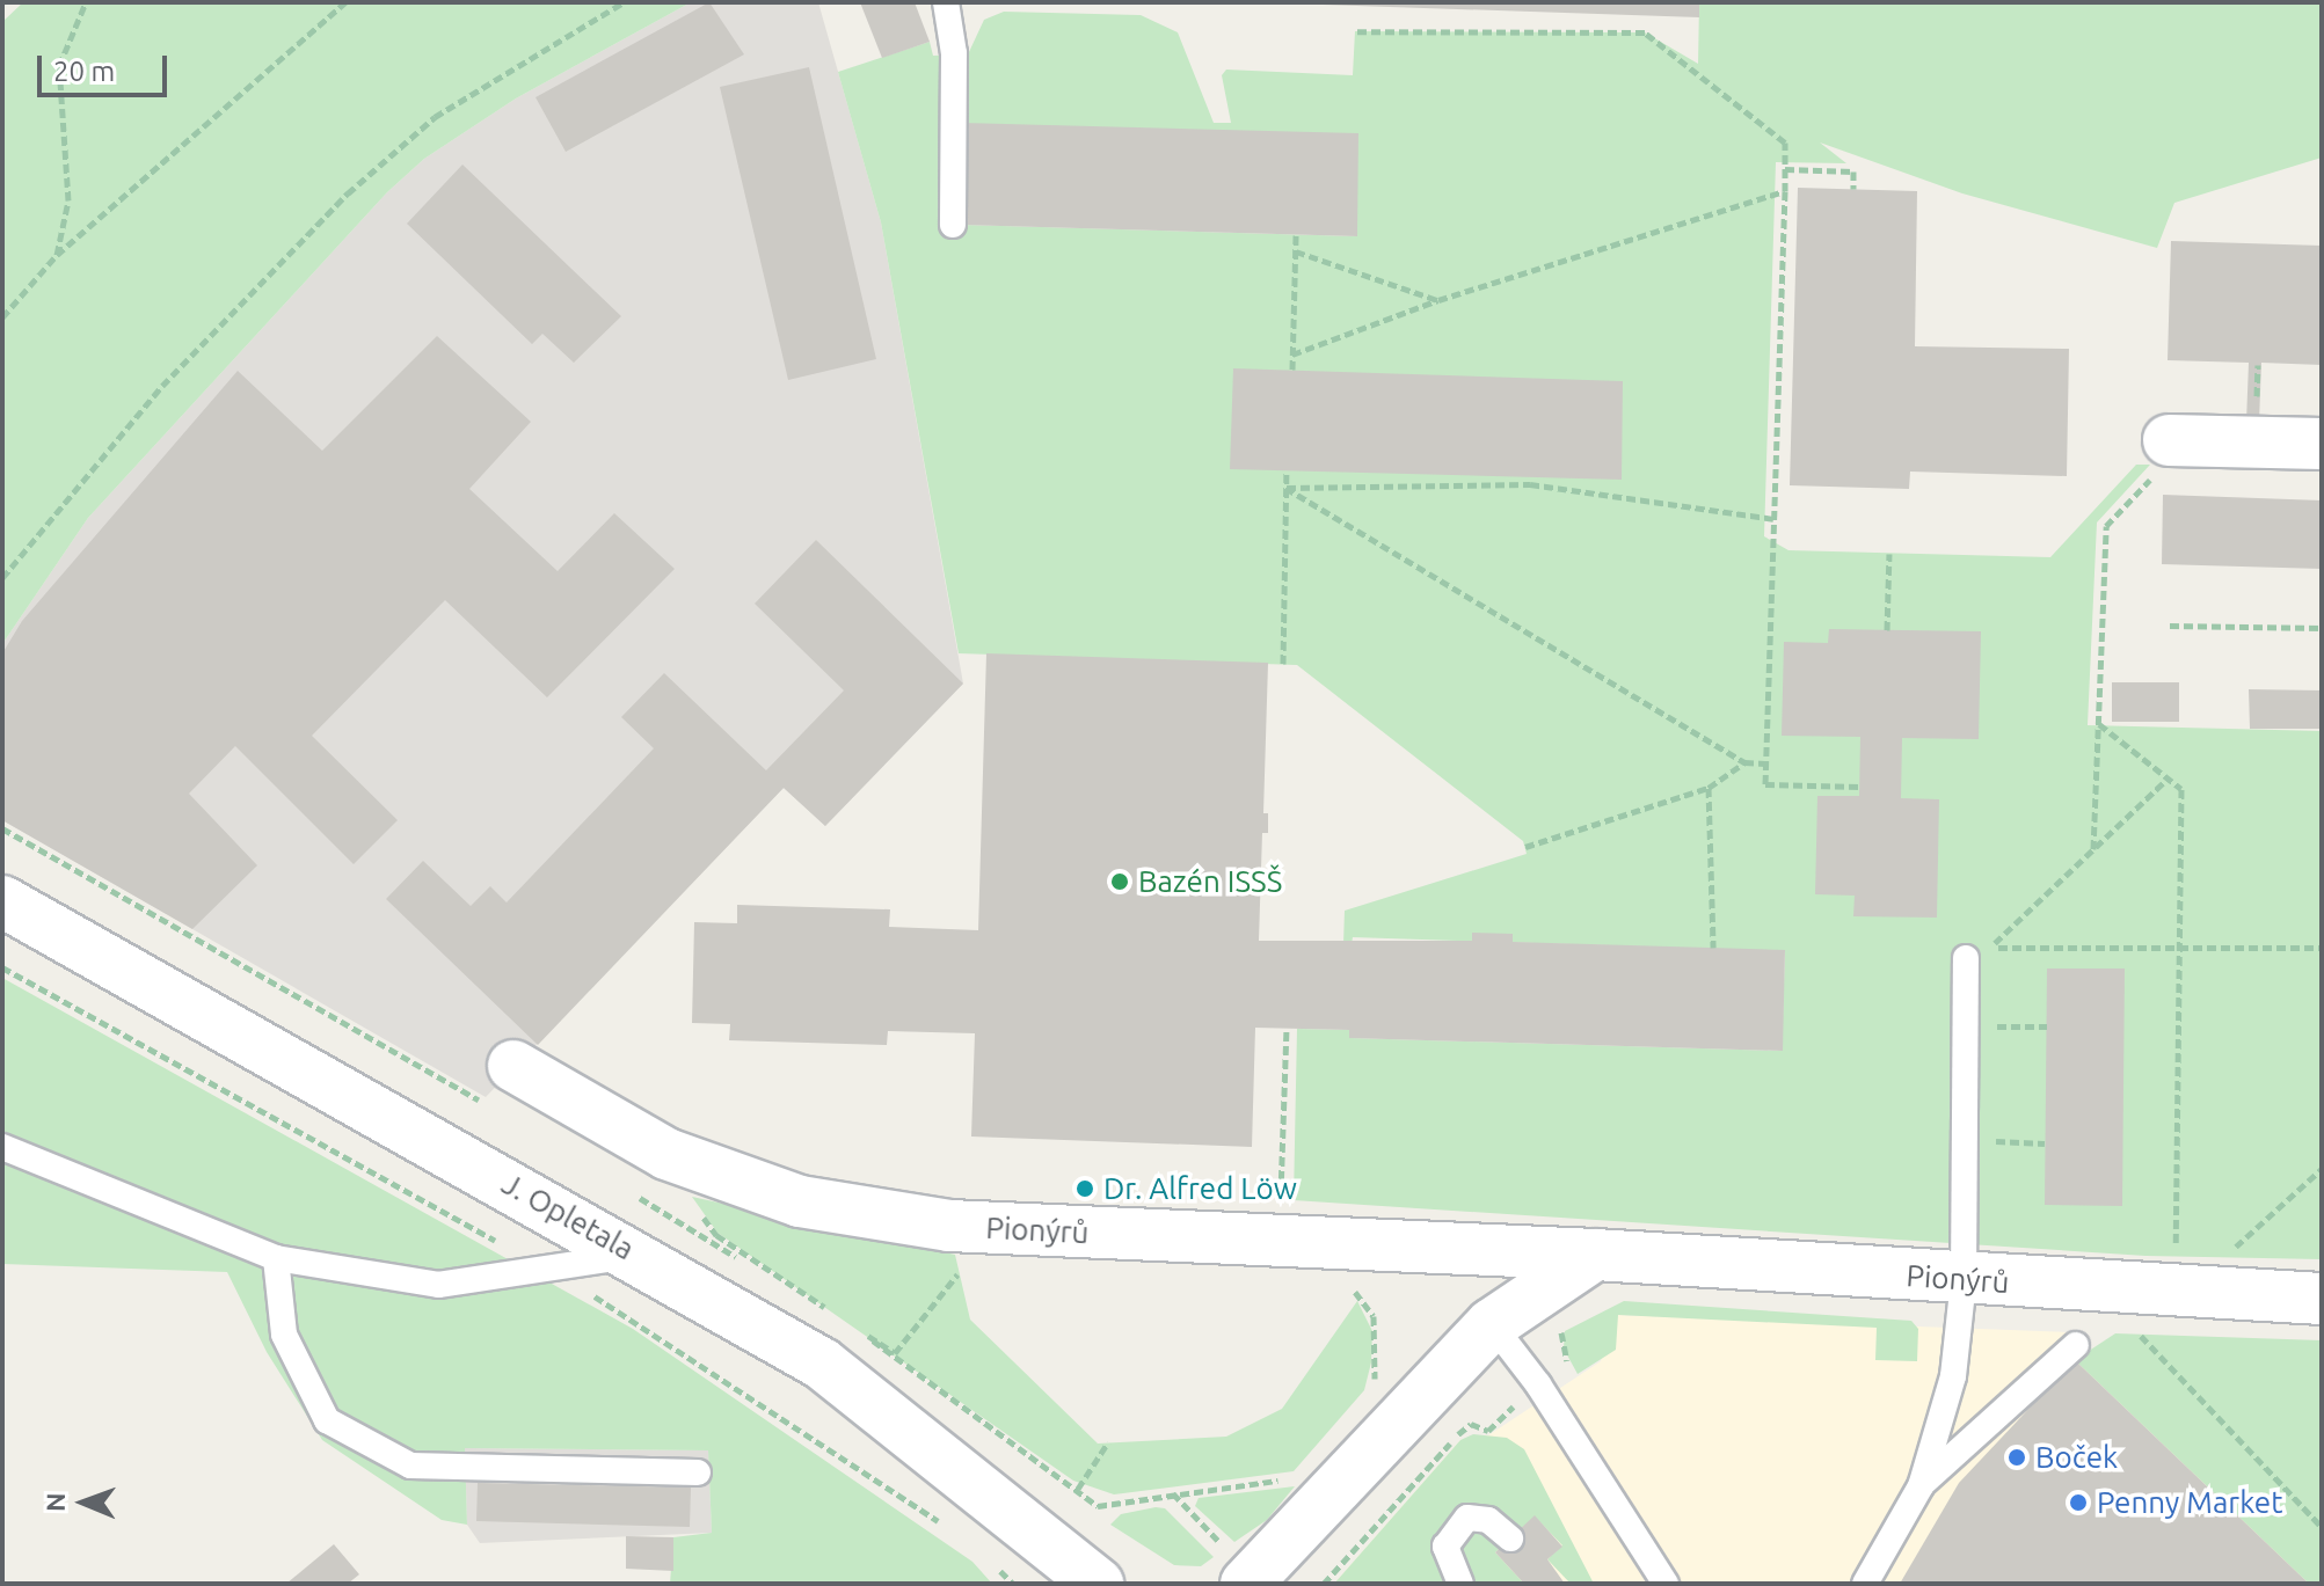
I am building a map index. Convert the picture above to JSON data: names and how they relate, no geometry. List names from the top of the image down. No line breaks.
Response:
{"streets":{"street":["J. Opletala","Pionýrů"]},"places":["Bazén ISSŠ","Dr. Alfred Löw","Boček","Penny Market"],"scale_bar":"20 m","north":"left"}
